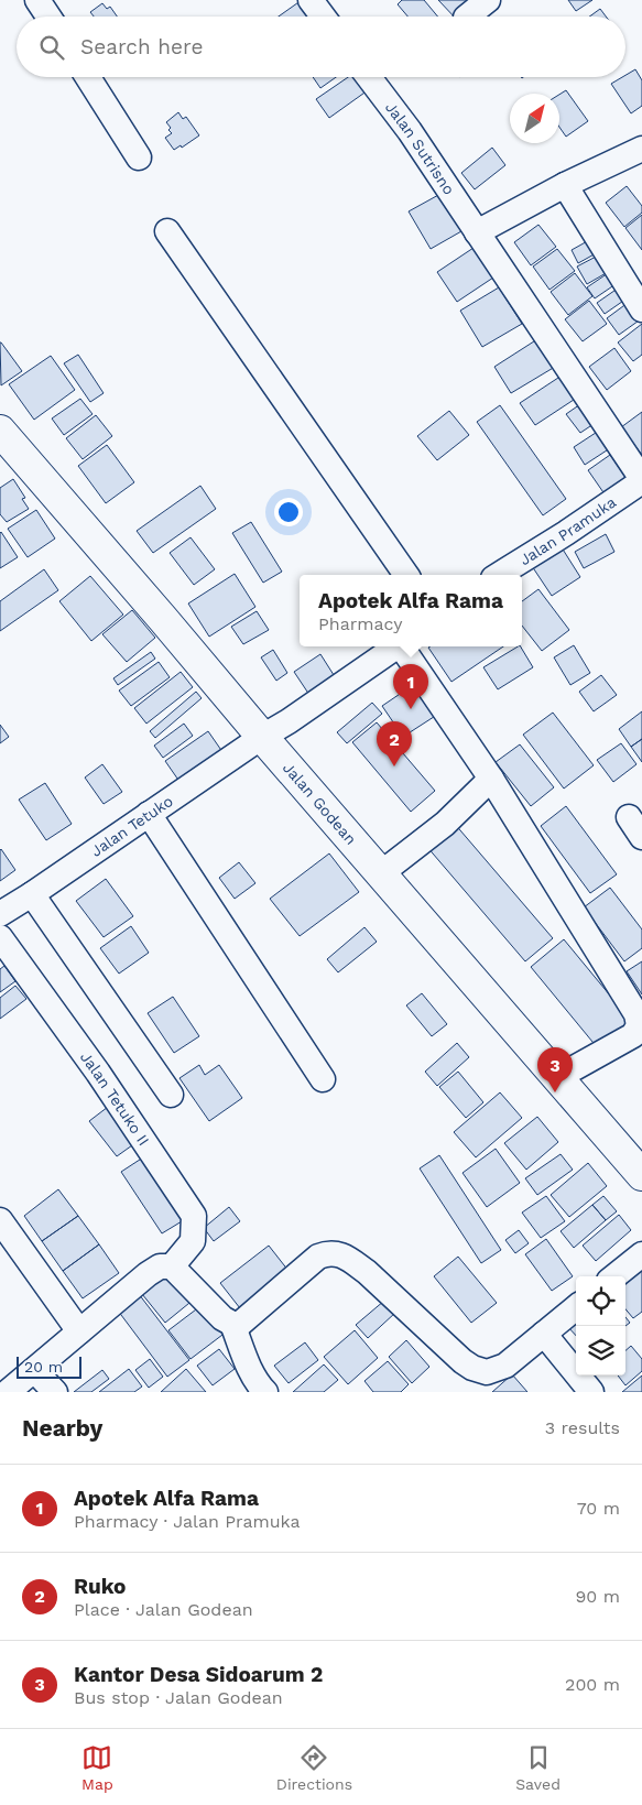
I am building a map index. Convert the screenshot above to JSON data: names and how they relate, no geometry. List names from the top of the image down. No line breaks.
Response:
{"streets":{"main road":["Jalan Godean"],"street":["Jalan Sutrisno","Jalan Pramuka","Jalan Tetuko","Jalan Tetuko II"]},"crossings":[["Jalan Sutrisno","Jalan Pramuka"],["Jalan Godean","Jalan Tetuko"]],"scale_bar":"20 m","north":"top right","page":{"search":"Search here","popup":["Apotek Alfa Rama","Pharmacy"],"pins":["1","2","3"],"scale":"20 m","heading":["Nearby","3 results"],"list":[{"mark":"1","name":"Apotek Alfa Rama","note":"Pharmacy · Jalan Pramuka","value":"70 m"},{"mark":"2","name":"Ruko","note":"Place · Jalan Godean","value":"90 m"},{"mark":"3","name":"Kantor Desa Sidoarum 2","note":"Bus stop · Jalan Godean","value":"200 m"}],"nav":["Map","Directions","Saved"]}}
